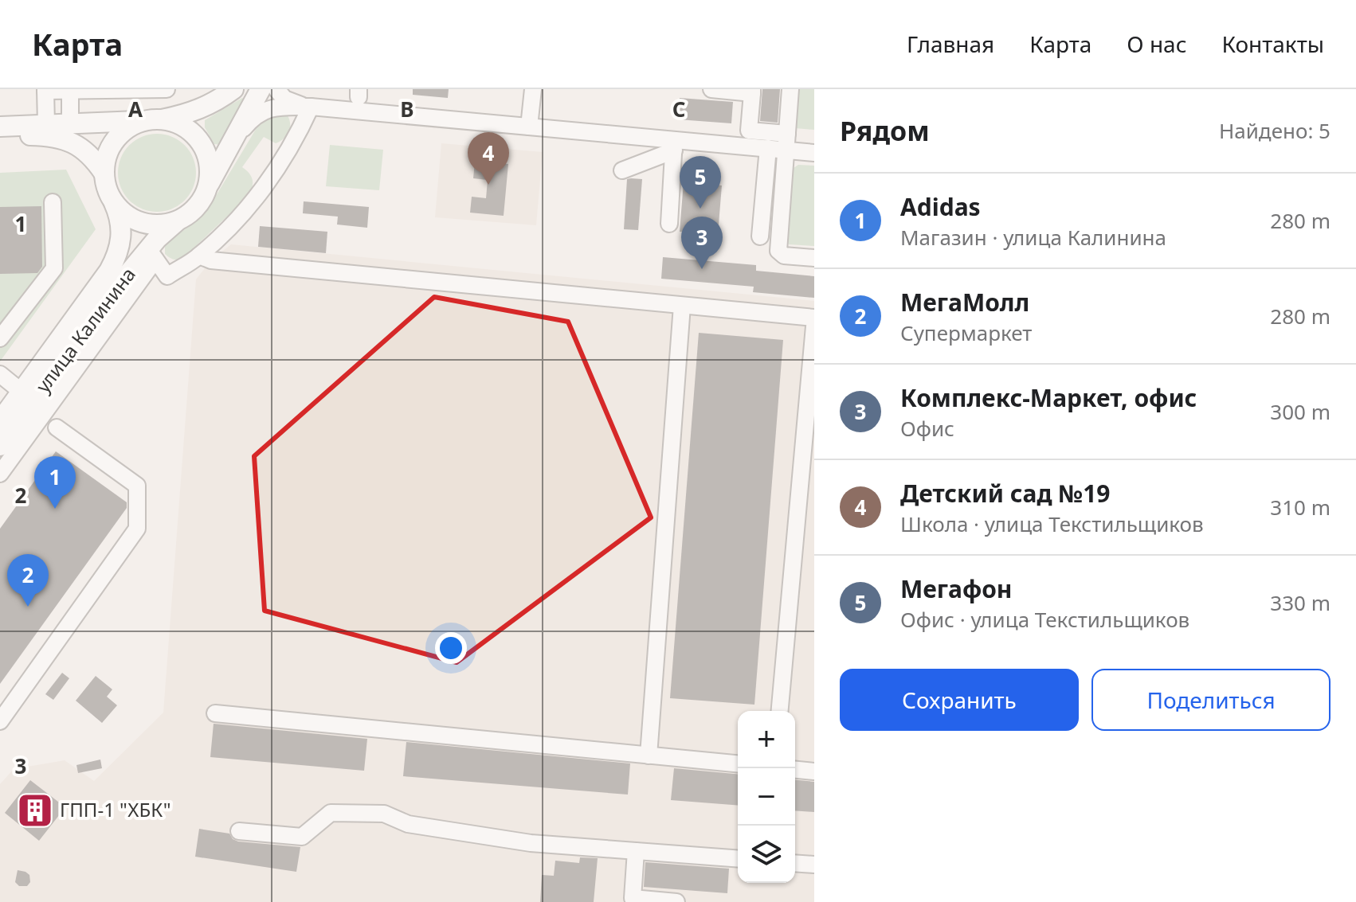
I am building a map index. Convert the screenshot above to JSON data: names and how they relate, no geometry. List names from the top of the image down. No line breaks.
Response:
{"streets":{"main road":["улица Калинина"]},"places":{"building":["ГПП-1 \"ХБК\""]},"page":{"header":"Карта","nav":["Главная","Карта","О нас","Контакты"],"heading":["Рядом","Найдено: 5"],"pins":["4","5","3","1","2"],"list":[{"mark":"1","name":"Adidas","note":"Магазин · улица Калинина","value":"280 m"},{"mark":"2","name":"МегаМолл","note":"Супермаркет","value":"280 m"},{"mark":"3","name":"Комплекс-Маркет, офис","note":"Офис","value":"300 m"},{"mark":"4","name":"Детский сад №19","note":"Школа · улица Текстильщиков","value":"310 m"},{"mark":"5","name":"Мегафон","note":"Офис · улица Текстильщиков","value":"330 m"}],"buttons":["Сохранить","Поделиться"],"map_buttons":["+","−"]},"grid":{"columns":["A","B","C"],"rows":["1","2","3"]}}
